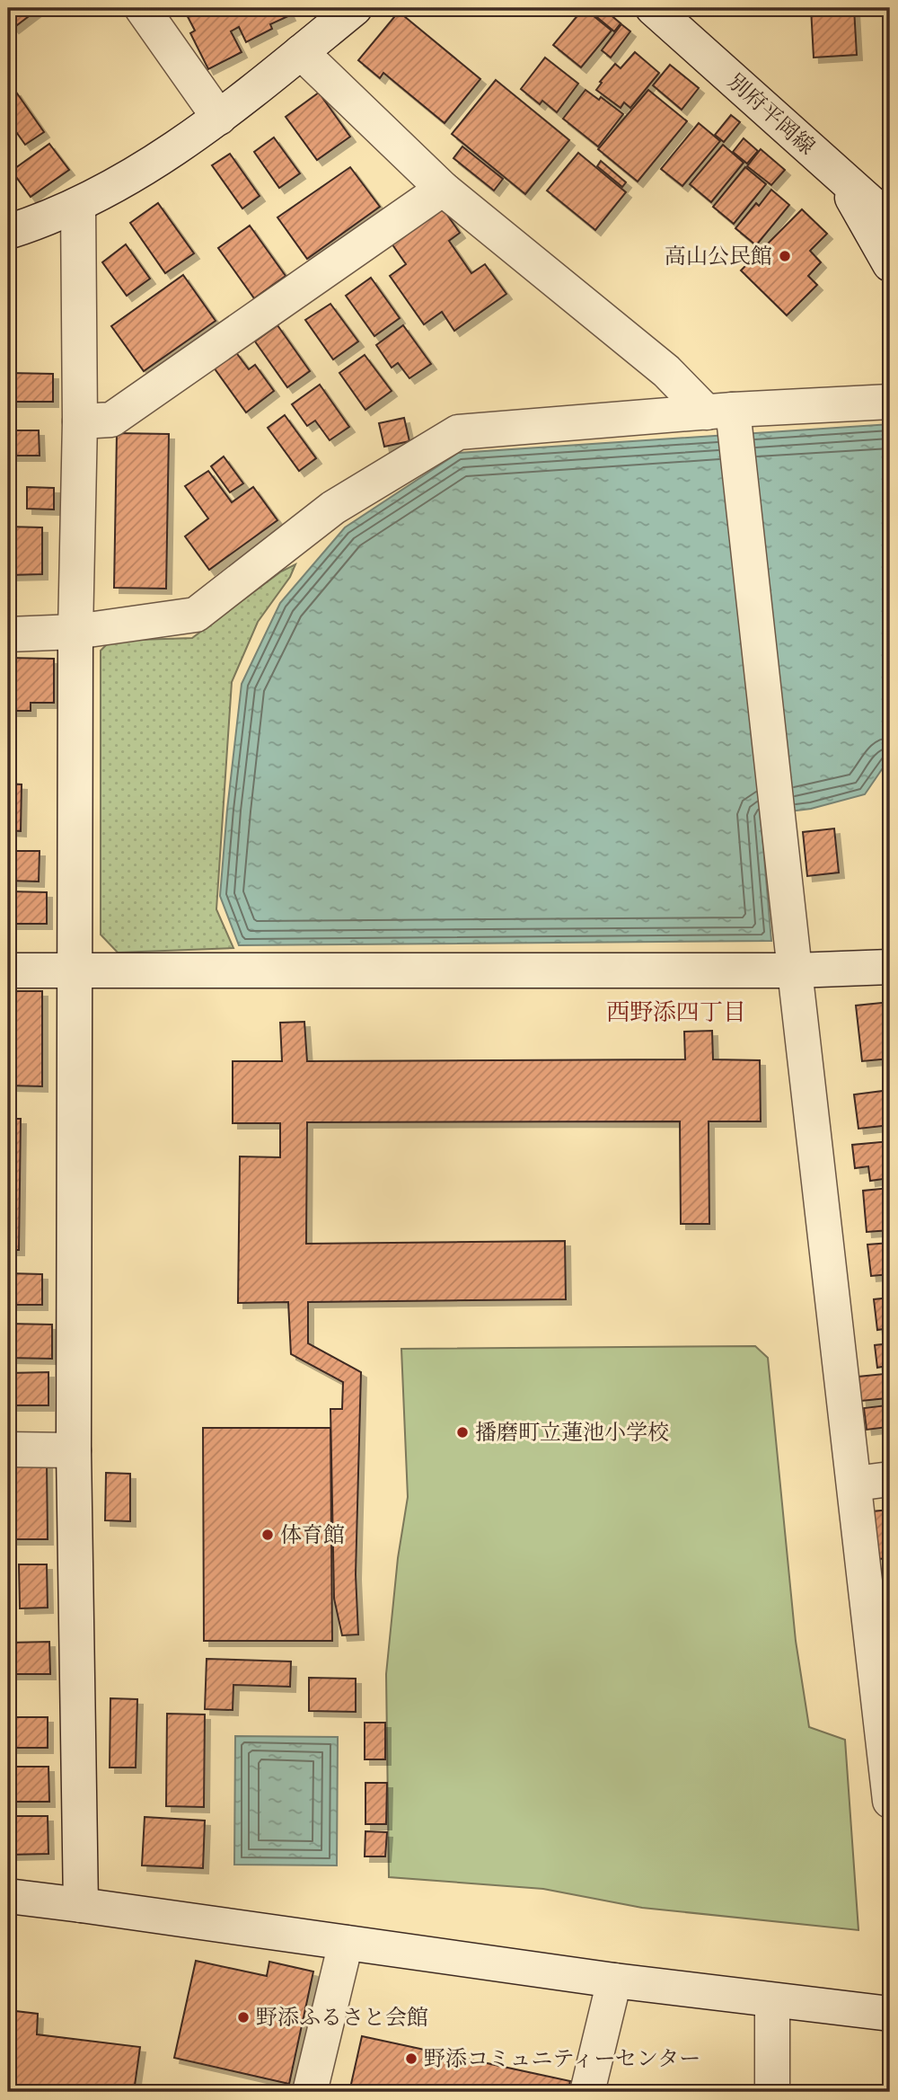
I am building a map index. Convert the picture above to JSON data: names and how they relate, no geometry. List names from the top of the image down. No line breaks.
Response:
{"streets":{"street":["別府平岡線"]},"districts":["西野添四丁目"],"places":["高山公民館","播磨町立蓮池小学校","体育館","野添ふるさと会館","野添コミュニティーセンター"]}
